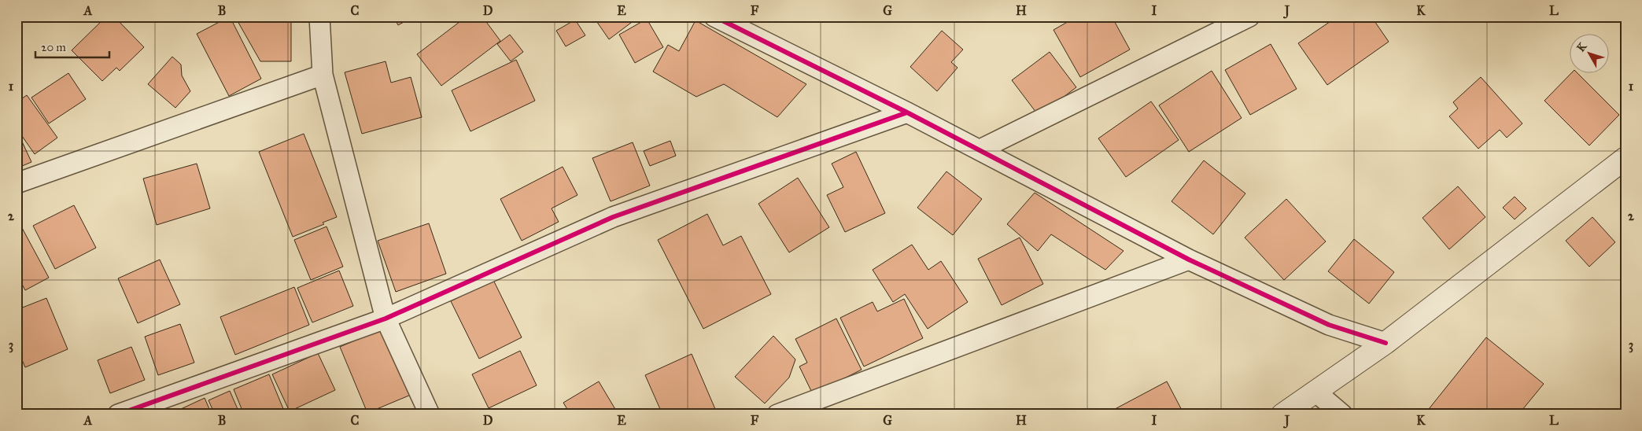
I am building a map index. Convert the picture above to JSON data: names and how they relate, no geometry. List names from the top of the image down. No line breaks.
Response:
{"scale_bar":"20 m","north":"top left","grid":{"columns":["A","B","C","D","E","F","G","H","I","J","K","L"],"rows":["1","2","3"]}}
